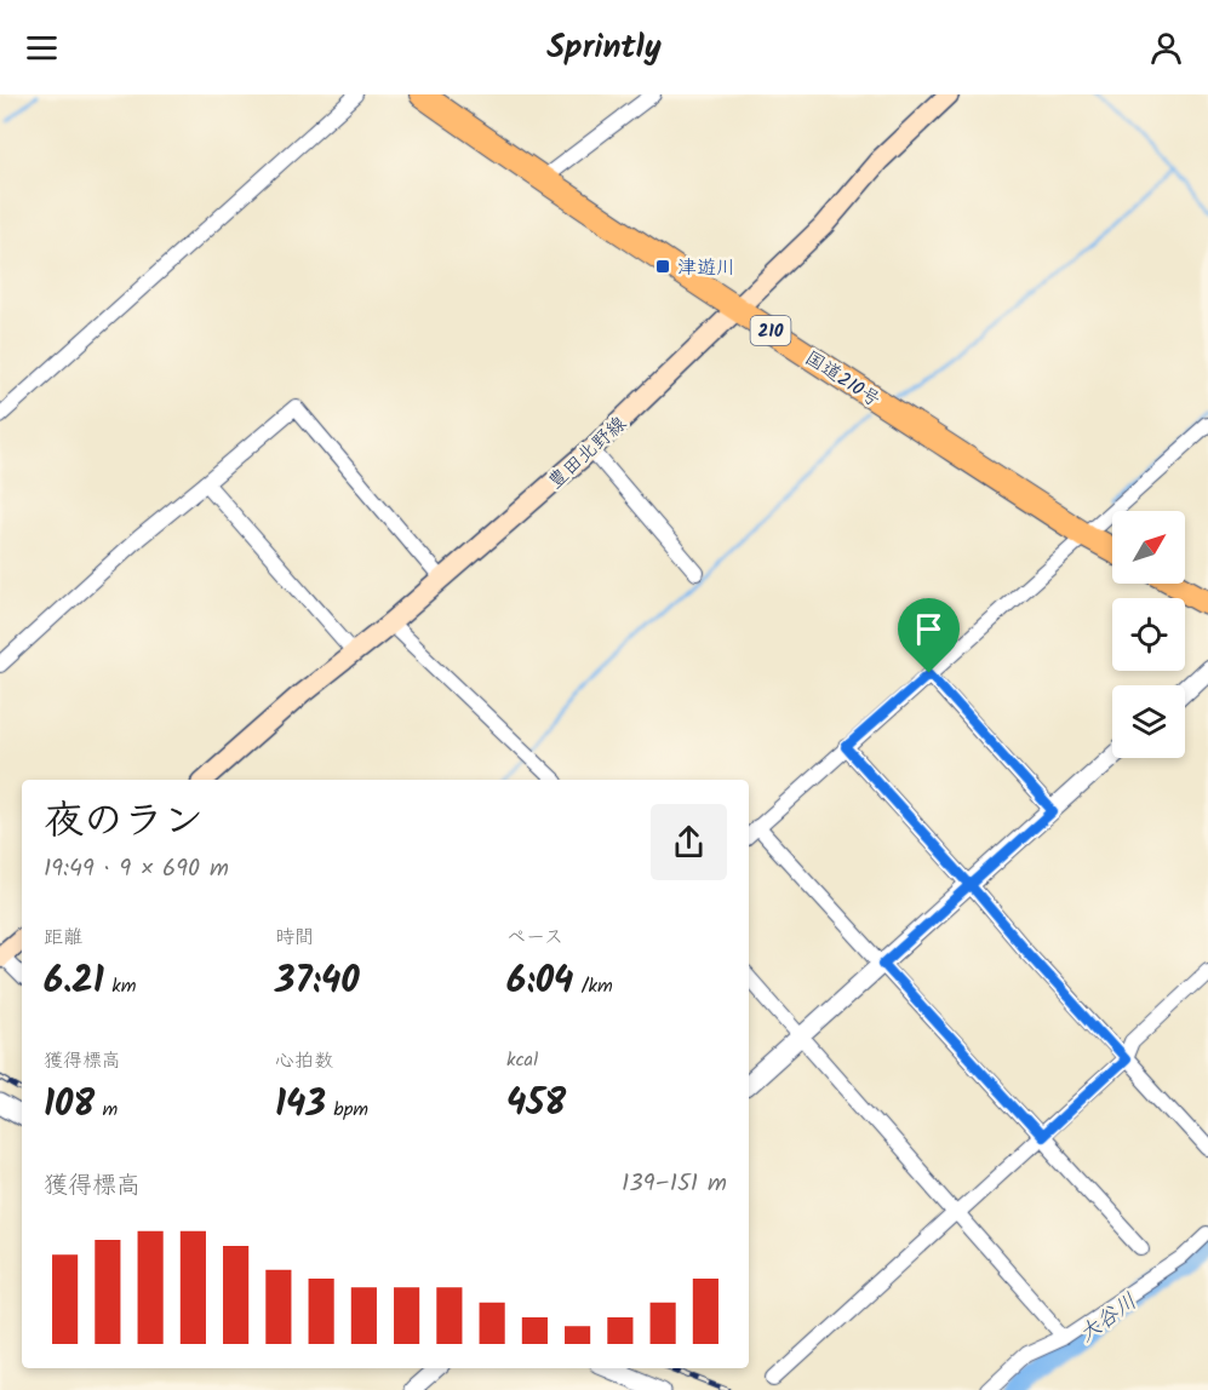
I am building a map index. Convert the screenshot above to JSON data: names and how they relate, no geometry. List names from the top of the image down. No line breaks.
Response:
{"streets":{"highway":["210","国道210号"],"main road":["豊田北野線"]},"crossings":[["国道210号","豊田北野線"]],"water":["大谷川"],"places":{"transit":["津遊川"]},"north":"top right","page":{"header":"Sprintly","heading":["夜のラン","19:49 · 9 × 690 m"],"stats":[["距離","6.21 km"],["時間","37:40"],["ペース","6:04 /km"],["獲得標高","108 m"],["心拍数","143 bpm"],["kcal","458"]],"chart":["獲得標高","139–151 m"]}}
